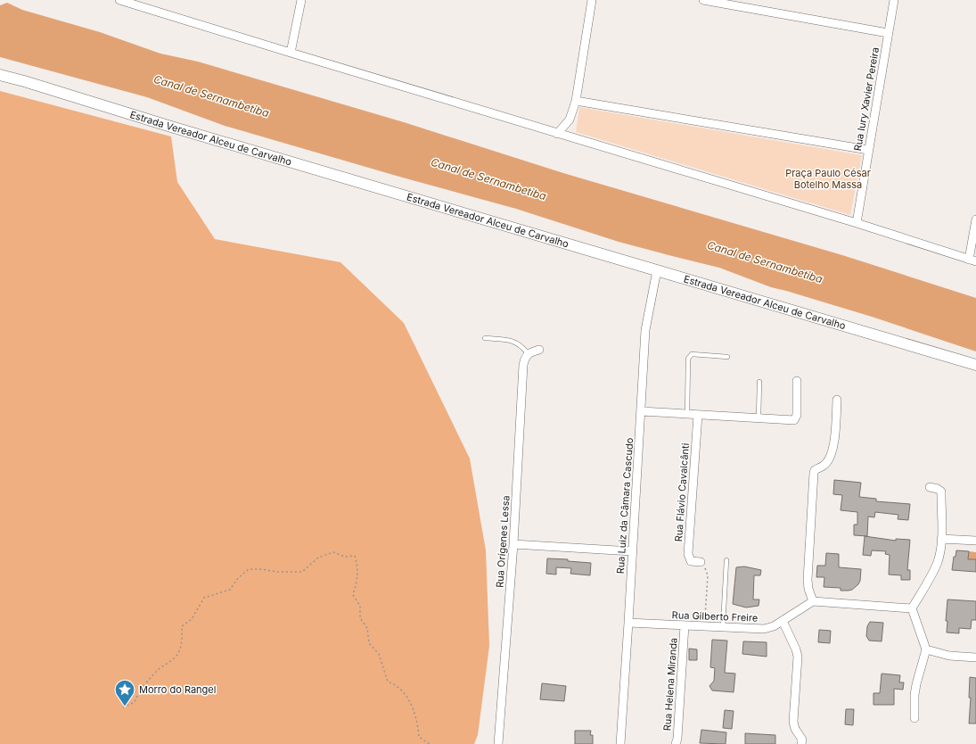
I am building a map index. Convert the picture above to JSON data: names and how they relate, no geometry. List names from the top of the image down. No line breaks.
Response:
{"streets":{"street":["Rua Iury Xavier Pereira","Estrada Vereador Alceu de Carvalho","Rua Flávio Cavalcânti","Rua Luiz da Câmara Cascudo","Rua Orígenes Lessa","Rua Gilberto Freire","Rua Helena Miranda"]},"crossings":[["Estrada Vereador Alceu de Carvalho","Rua Luiz da Câmara Cascudo"],["Rua Luiz da Câmara Cascudo","Rua Gilberto Freire"],["Rua Gilberto Freire","Rua Helena Miranda"]],"water":["Canal de Sernambetiba"],"parks":["Praça Paulo César Botelho Massa"],"places":{"place":["Morro do Rangel"]}}
